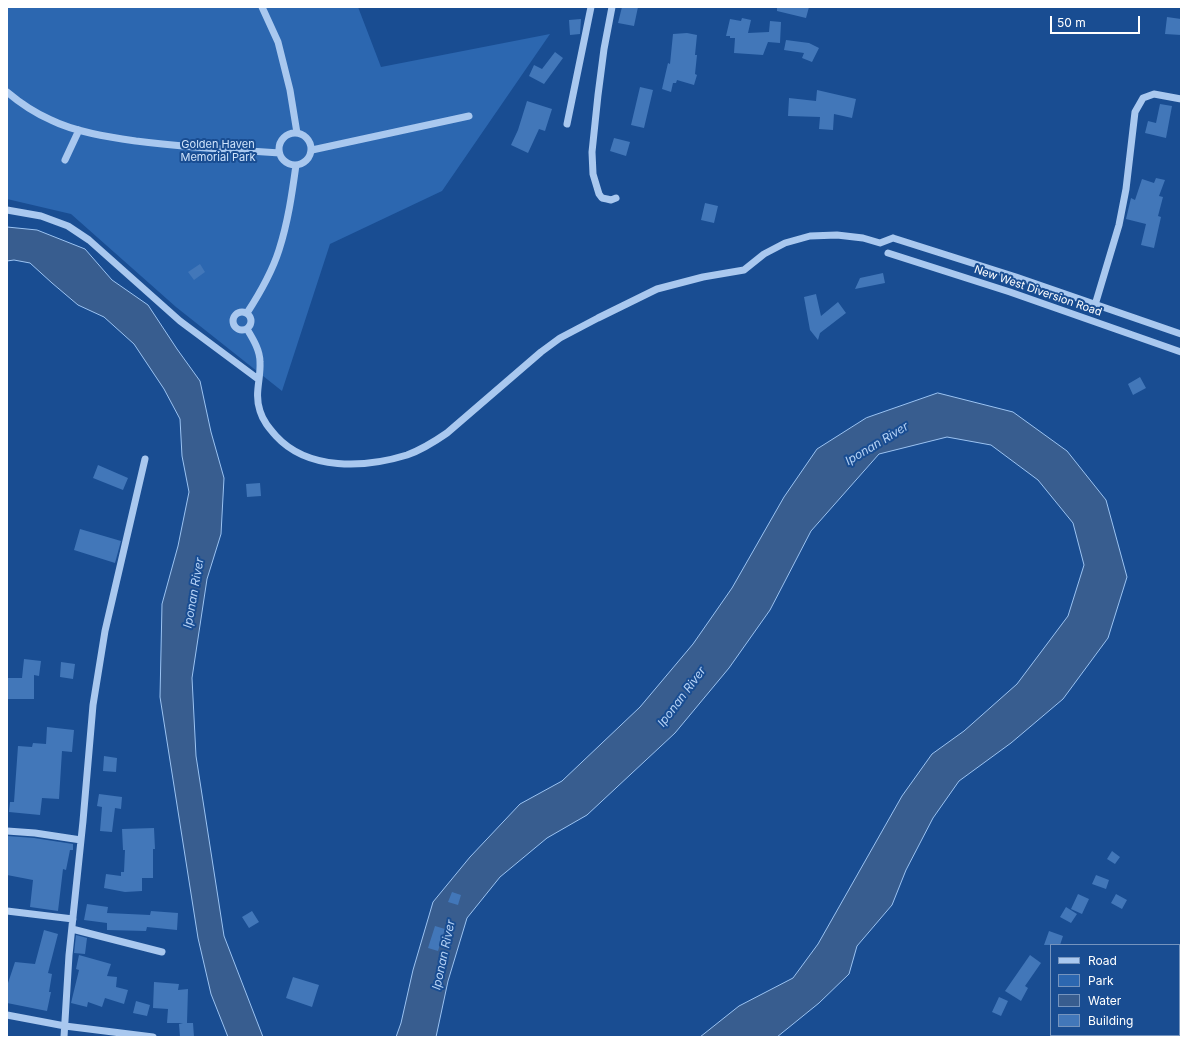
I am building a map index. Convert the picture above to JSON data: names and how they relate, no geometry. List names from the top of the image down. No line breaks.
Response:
{"streets":{"street":["New West Diversion Road"]},"water":["Iponan River"],"parks":["Golden Haven Memorial Park"],"legend":["Road","Park","Water","Building"],"scale_bar":"50 m"}
